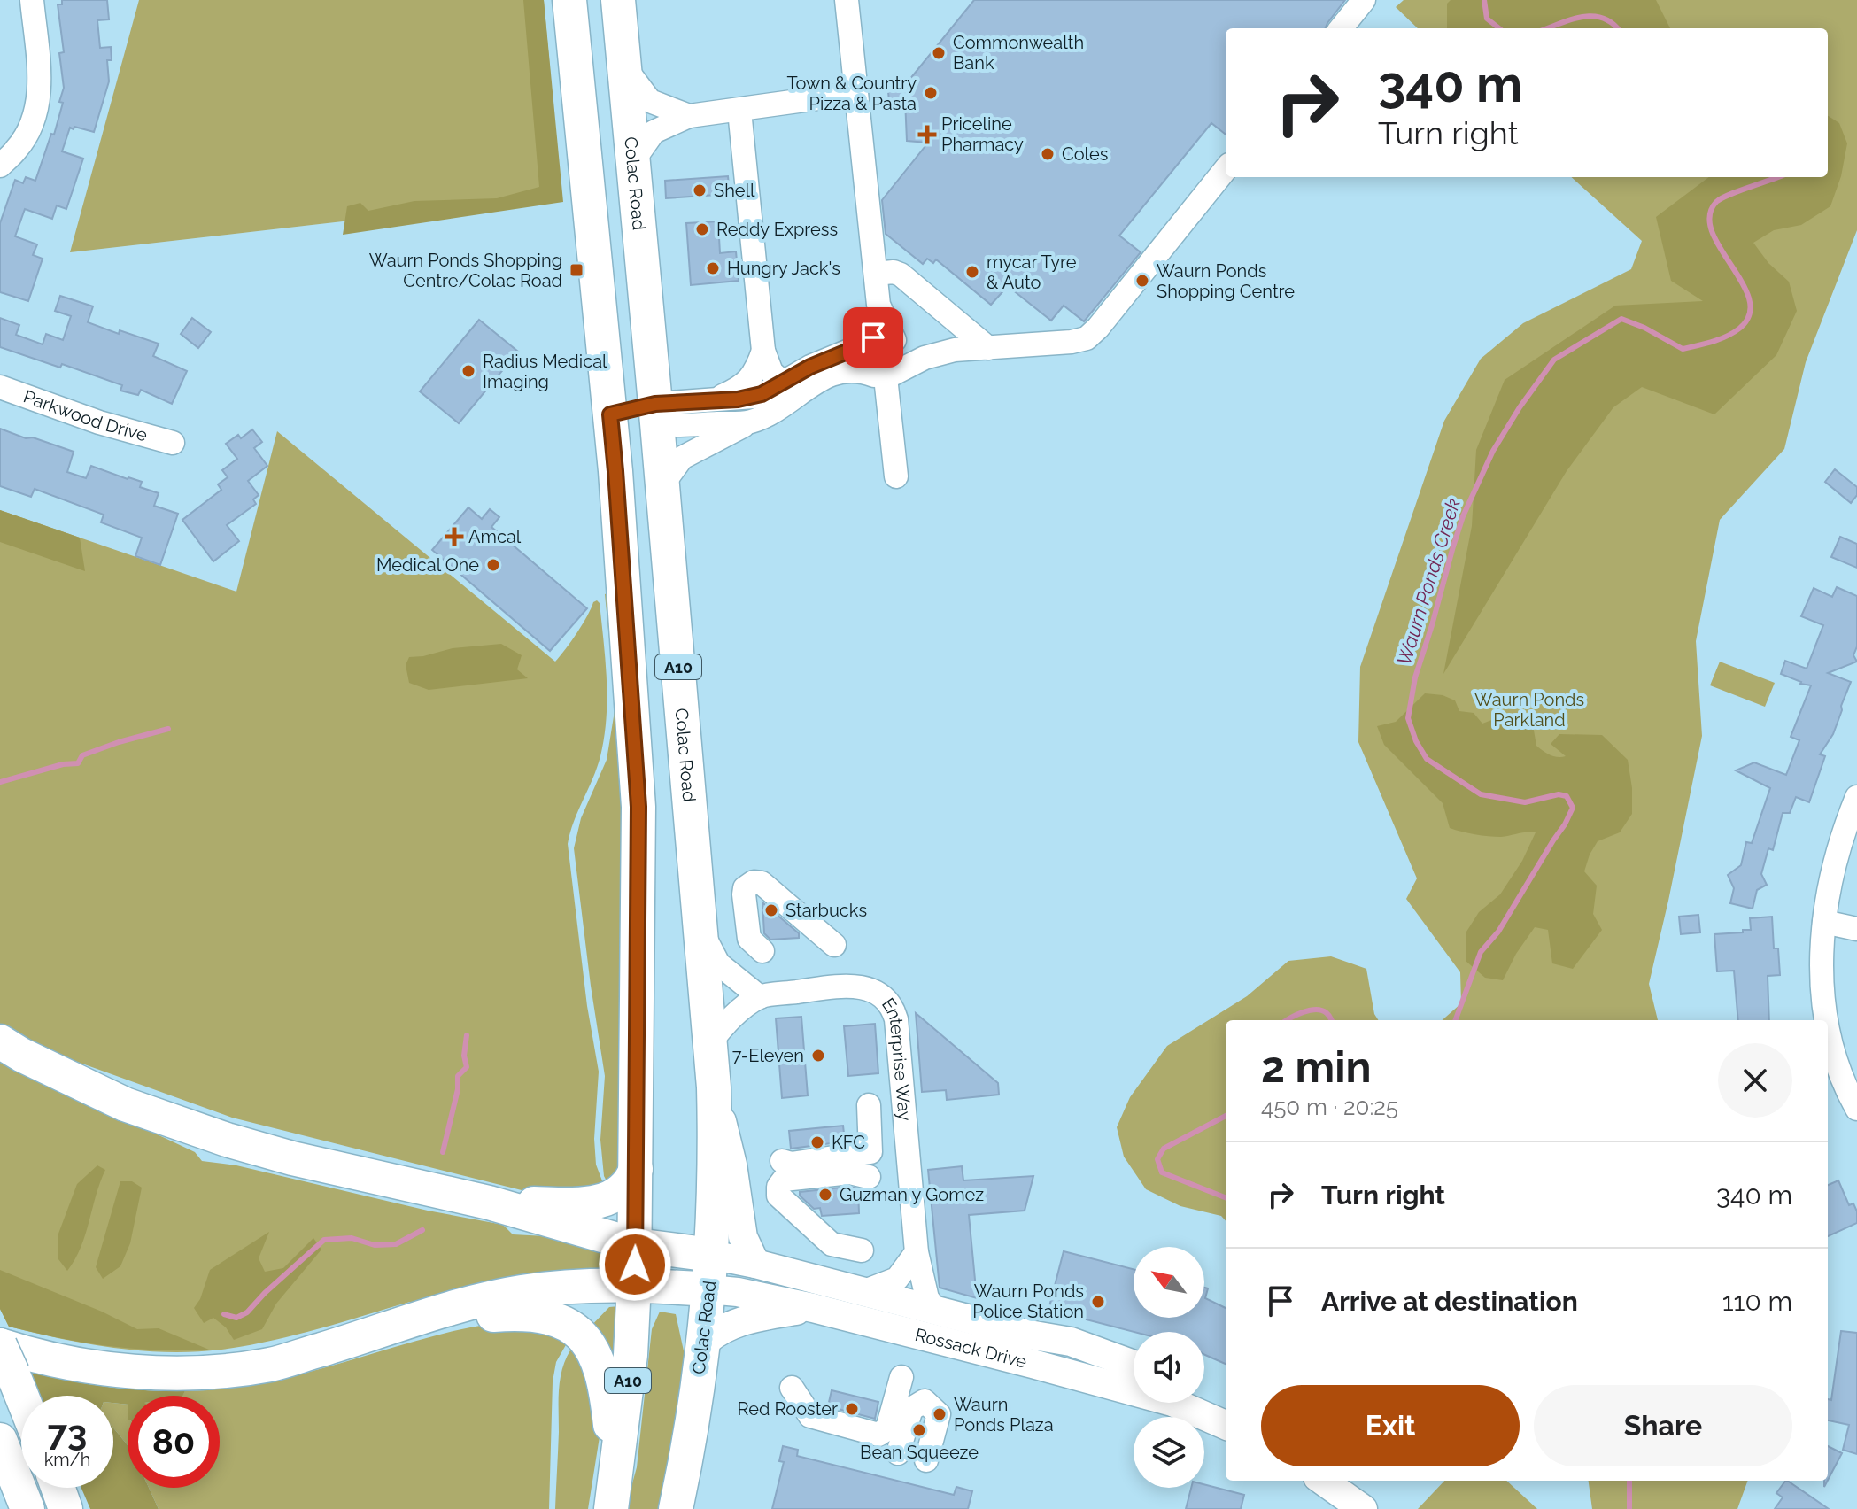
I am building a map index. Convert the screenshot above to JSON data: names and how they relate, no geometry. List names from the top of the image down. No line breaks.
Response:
{"streets":{"highway":["Colac Road","A10"],"main road":["Rossack Drive"],"street":["Parkwood Drive","Enterprise Way"]},"crossings":[["Colac Road","Enterprise Way"],["Colac Road","Rossack Drive"],["Enterprise Way","Rossack Drive"]],"water":["Waurn Ponds Creek"],"parks":["Waurn Ponds Parkland"],"places":{"other":["Commonwealth Bank","Town & Country Pizza & Pasta","Coles","Shell","Reddy Express","Hungry Jack's","mycar Tyre & Auto","Waurn Ponds Shopping Centre","Radius Medical Imaging","Medical One","Starbucks","7-Eleven","KFC","Guzman y Gomez","Waurn Ponds Police Station","Red Rooster","Waurn Ponds Plaza","Bean Squeeze"],"health":["Priceline Pharmacy","Amcal"],"transit":["Waurn Ponds Shopping Centre/Colac Road"]},"north":"top left","page":{"turn":["340 m","Turn right"],"heading":["2 min","450 m · 20:25"],"list":[{"name":"Turn right","value":"340 m"},{"name":"Arrive at destination","value":"110 m"}],"buttons":["Exit","Share"],"speed":"73 km/h","limit":"80"}}
